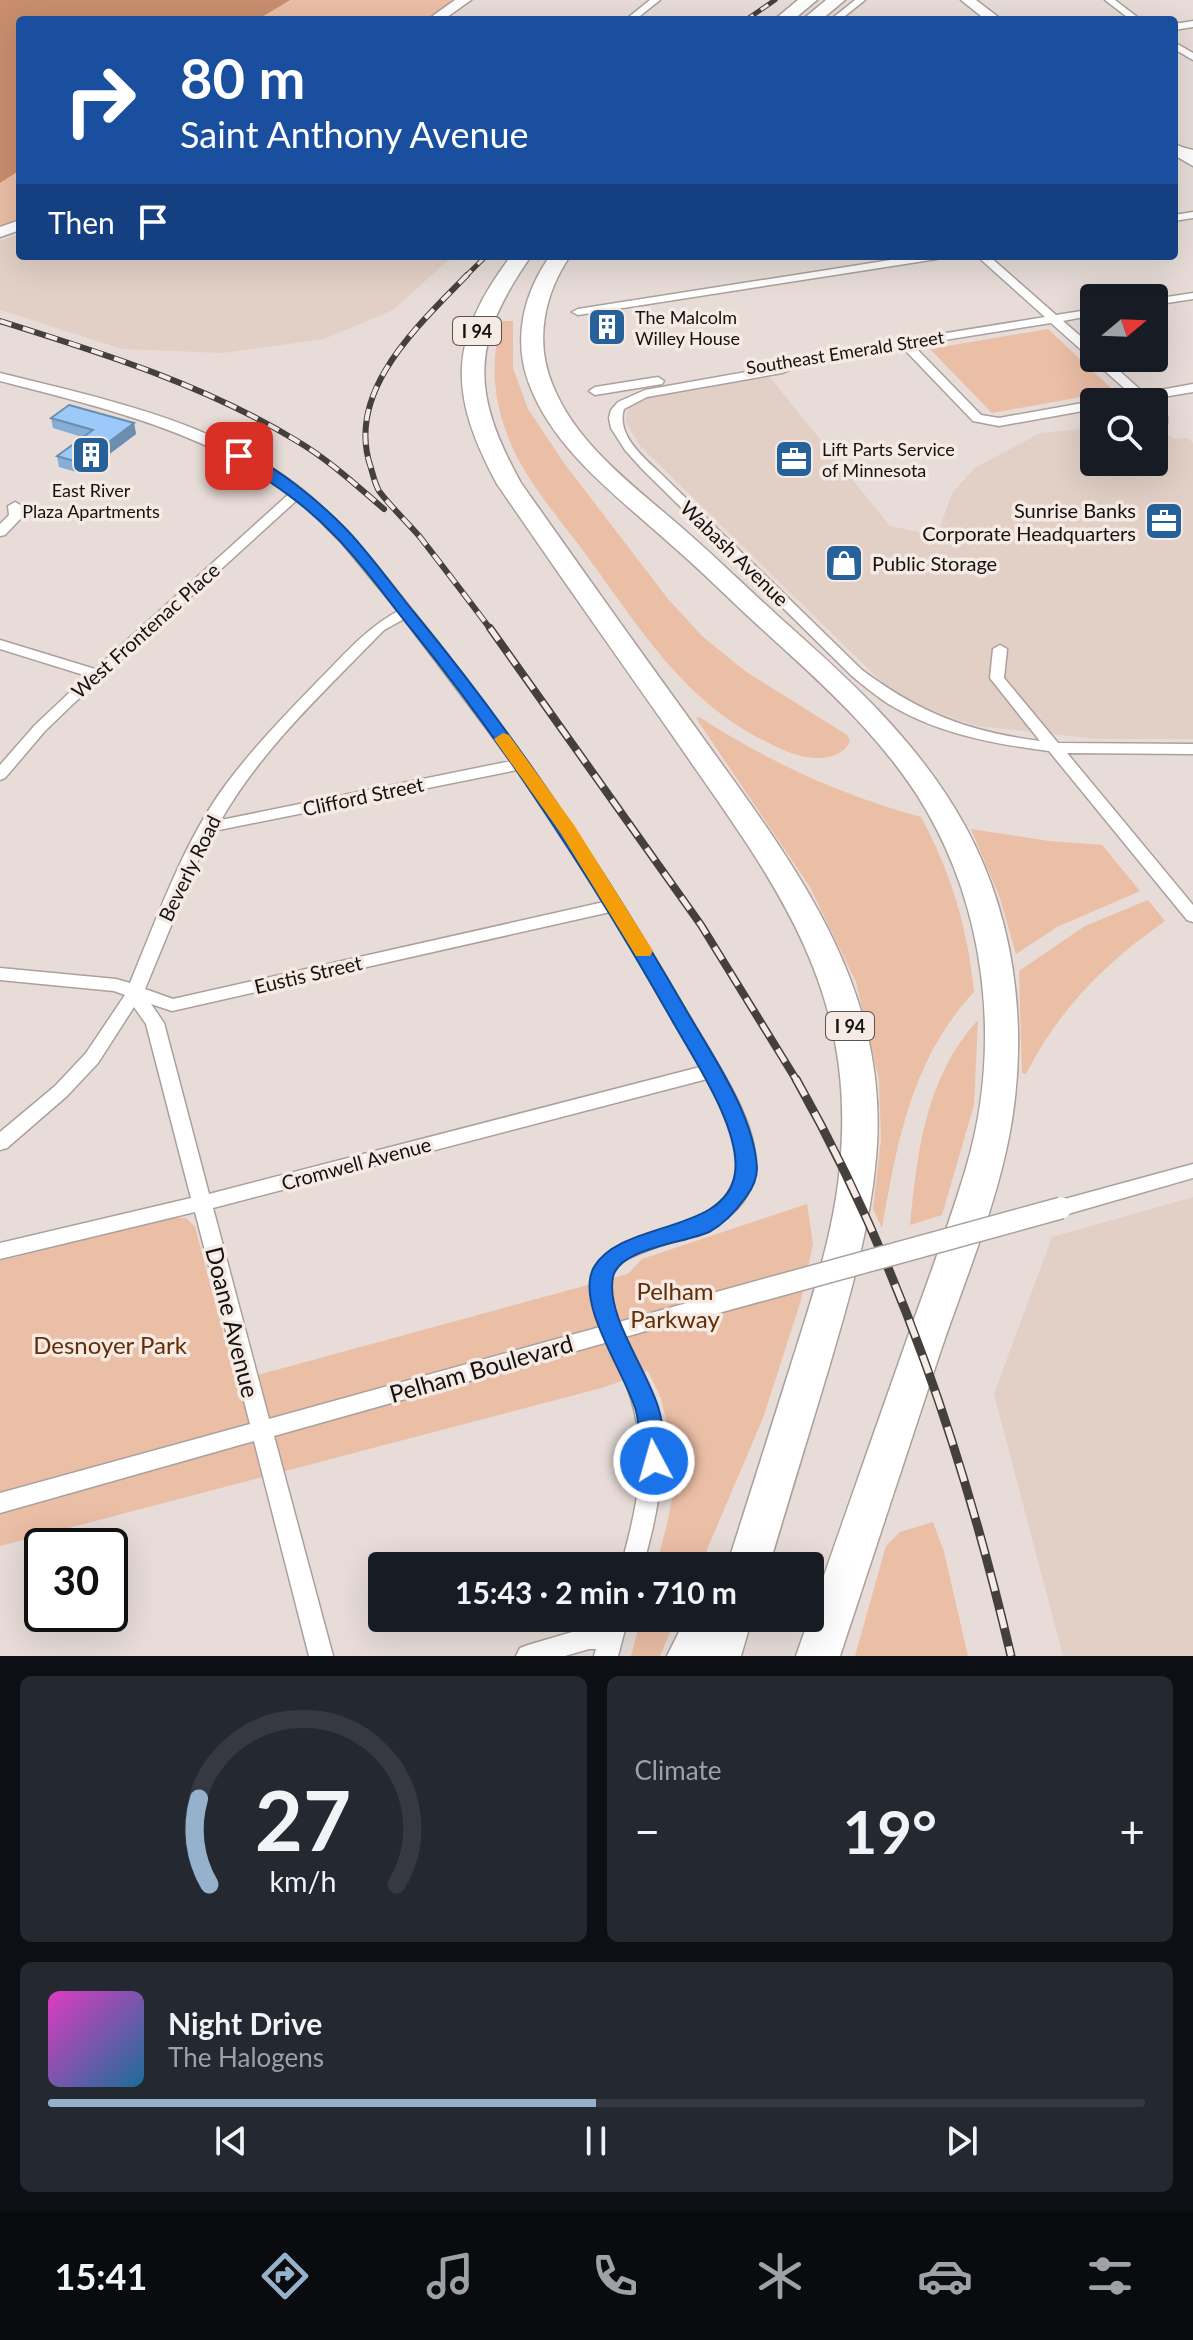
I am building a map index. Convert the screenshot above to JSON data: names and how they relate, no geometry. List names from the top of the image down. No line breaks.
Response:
{"streets":{"highway":["I 94"],"street":["Southeast Emerald Street","Wabash Avenue","West Frontenac Place","Clifford Street","Beverly Road","Eustis Street","Cromwell Avenue","Doane Avenue","Pelham Boulevard"]},"crossings":[["Southeast Emerald Street","Wabash Avenue"],["Clifford Street","Beverly Road"],["Beverly Road","Eustis Street"],["Beverly Road","Doane Avenue"],["Eustis Street","Doane Avenue"],["Cromwell Avenue","Doane Avenue"],["Doane Avenue","Pelham Boulevard"]],"parks":["Pelham Parkway","Desnoyer Park"],"places":{"building":["The Malcolm Willey House","East River Plaza Apartments"],"office":["Lift Parts Service of Minnesota","Sunrise Banks Corporate Headquarters"],"shop":["Public Storage"]},"north":"right","page":{"turn":["80 m","Saint Anthony Avenue"],"then":"Then","limit":"30","trip":"15:43 · 2 min · 710 m","tile":"Climate","heat":["−","19°","+"],"song":["Night Drive","The Halogens"],"tabs":"15:41","gauge":["27","km/h"]}}
